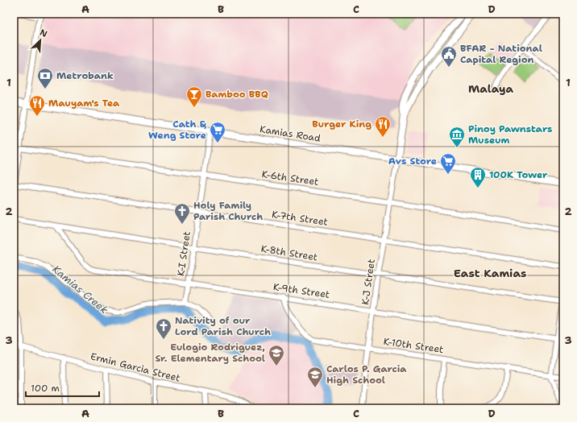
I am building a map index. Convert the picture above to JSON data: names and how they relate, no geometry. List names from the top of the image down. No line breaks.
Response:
{"streets":{"main road":["Kamias Road"],"street":["K-6th Street","K-7th Street","K-8th Street","K-I Street","K-J Street","K-9th Street","K-10th Street","Ermin Garcia Street"]},"crossings":[["Kamias Road","K-I Street"],["Kamias Road","K-J Street"],["K-6th Street","K-I Street"],["K-6th Street","K-J Street"],["K-7th Street","K-I Street"],["K-7th Street","K-J Street"],["K-8th Street","K-I Street"],["K-8th Street","K-J Street"],["K-8th Street","K-9th Street"],["K-I Street","K-9th Street"],["K-J Street","K-9th Street"],["K-J Street","K-10th Street"],["K-9th Street","K-10th Street"]],"districts":["Malaya","East Kamias"],"water":["Kamias Creek"],"places":{"public building":["BFAR - National Capital Region"],"bank":["Metrobank"],"bar":["Bamboo BBQ"],"restaurant":["Mauyam's Tea","Burger King"],"supermarket":["Cath & Weng Store","Avs Store"],"museum":["Pinoy Pawnstars Museum"],"building":["100K Tower"],"church":["Holy Family Parish Church","Nativity of our Lord Parish Church"],"school or university":["Eulogio Rodriguez, Sr. Elementary School","Carlos P. Garcia High School"]},"scale_bar":"100 m","north":"top right","grid":{"columns":["A","B","C","D"],"rows":["1","2","3"]}}
